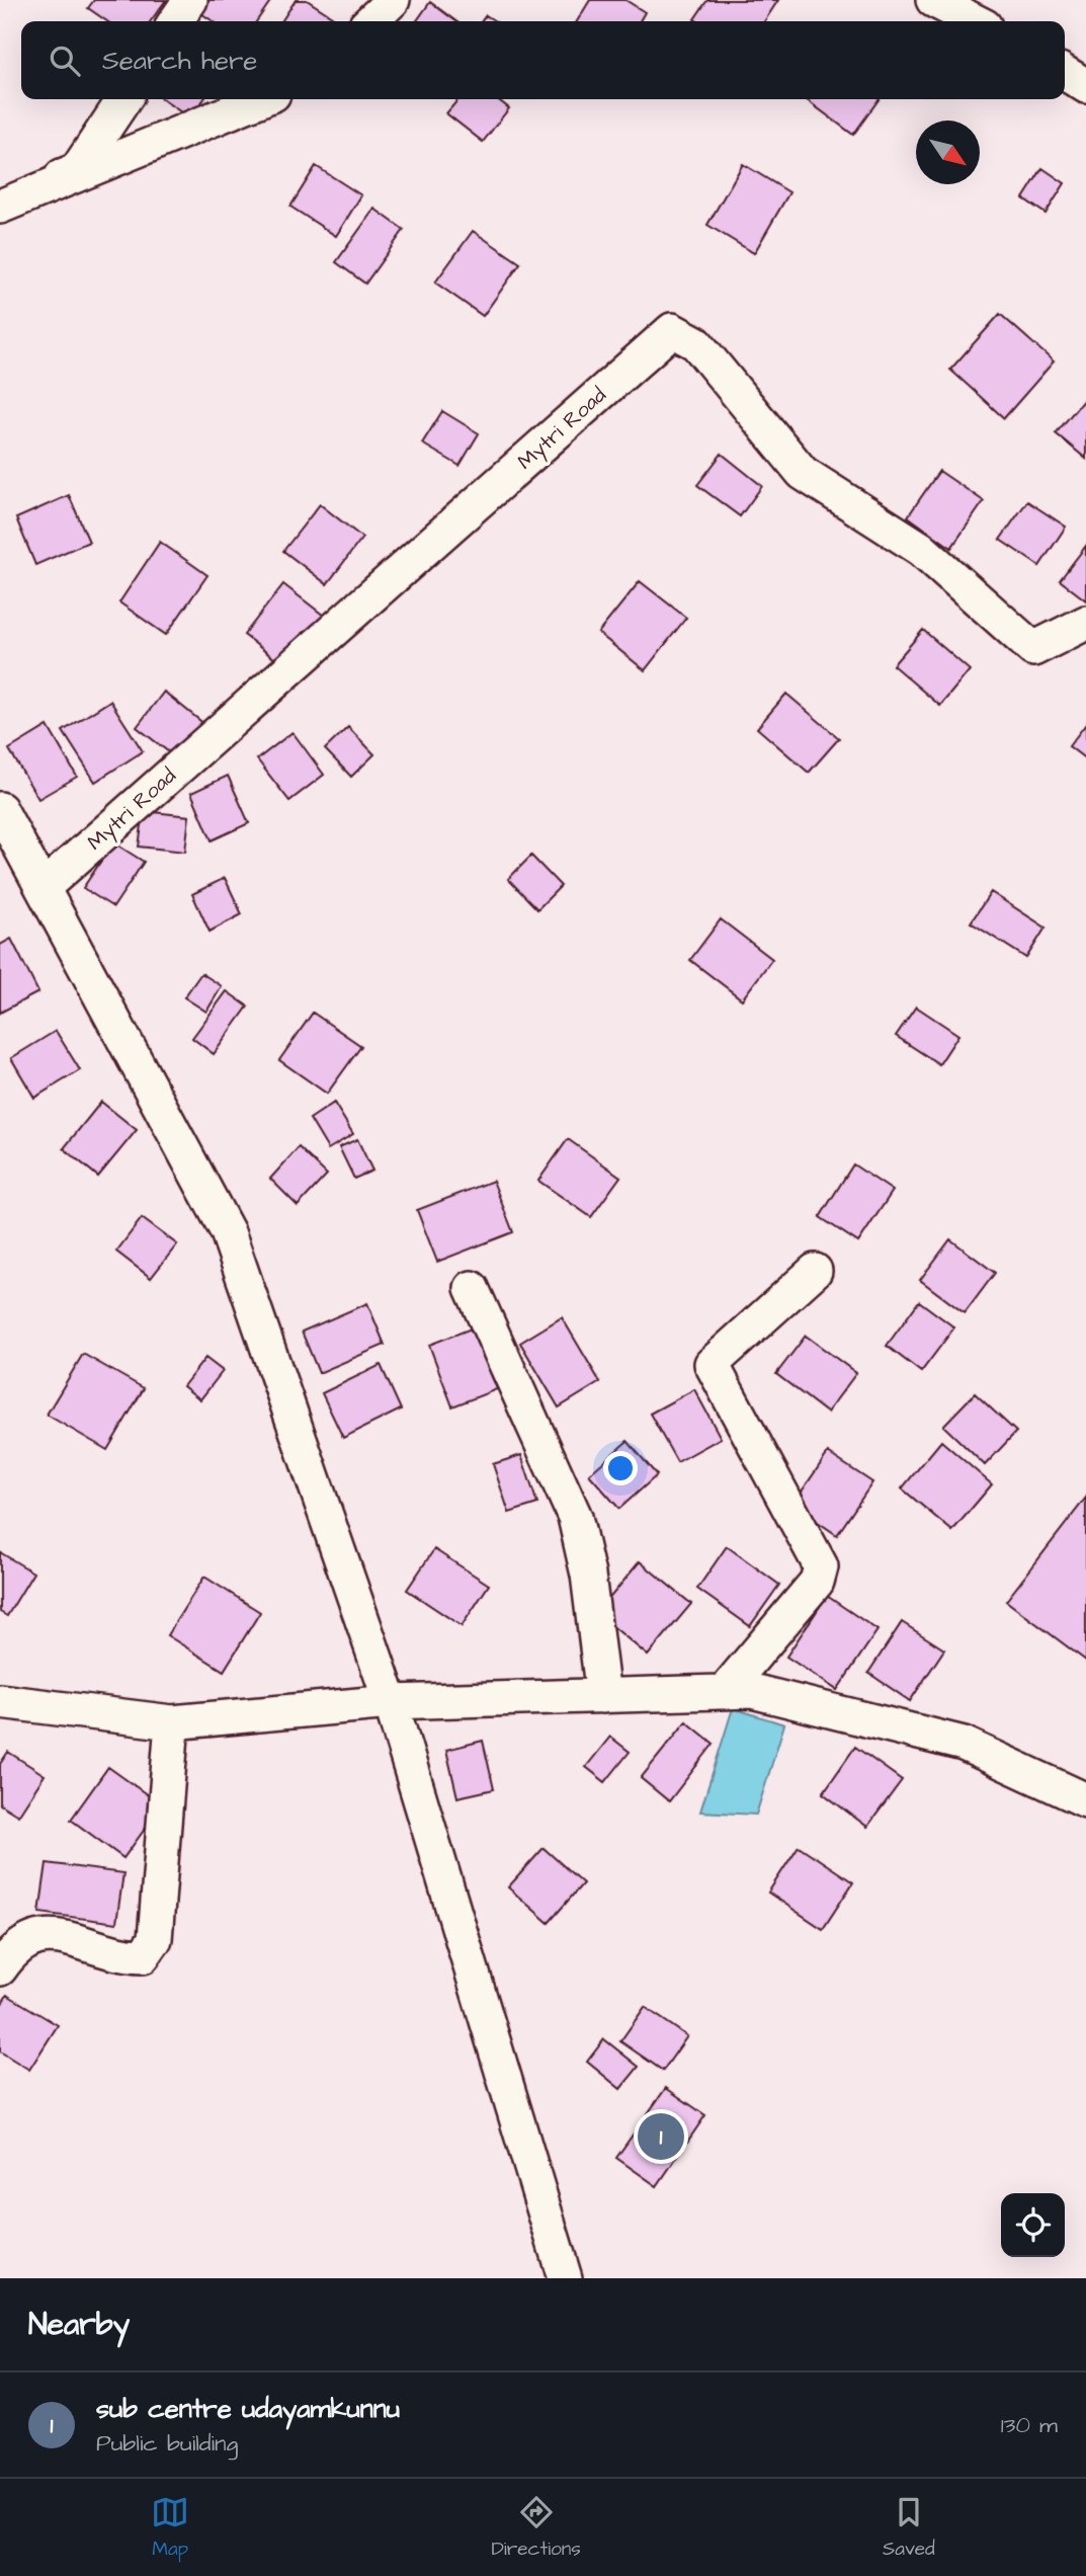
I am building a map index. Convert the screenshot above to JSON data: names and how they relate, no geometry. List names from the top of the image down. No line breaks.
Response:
{"streets":{"street":["Mytri Road"]},"north":"bottom right","page":{"search":"Search here","pins":"1","heading":"Nearby","list":[{"mark":"1","name":"sub centre udayamkunnu","note":"Public building","value":"130 m"}],"nav":["Map","Directions","Saved"]}}
